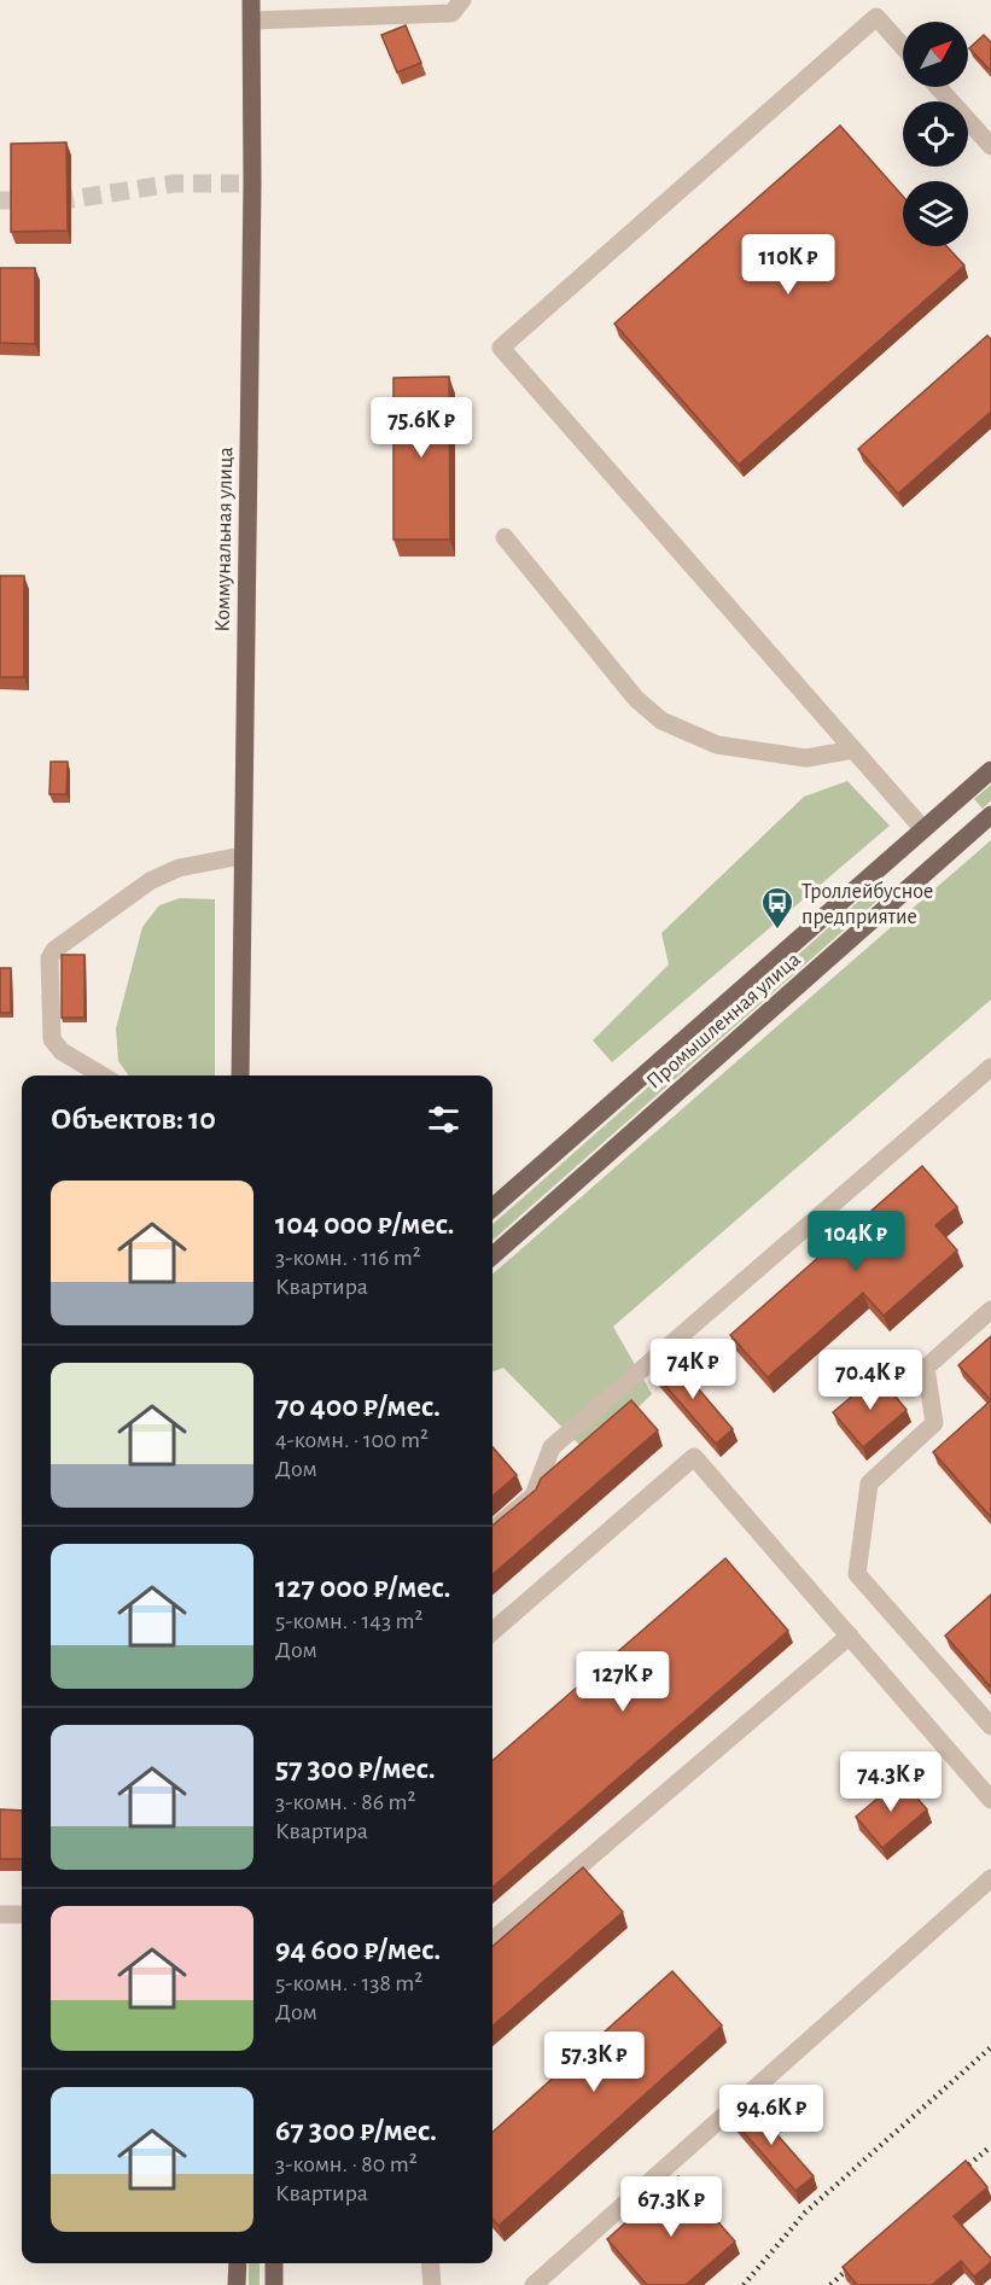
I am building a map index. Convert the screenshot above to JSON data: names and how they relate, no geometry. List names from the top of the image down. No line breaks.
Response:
{"streets":{"main road":["Коммунальная улица","Промышленная улица"]},"places":{"bus stop":["Троллейбусное предприятие"]},"north":"top right","page":{"price":["110K ₽","75.6K ₽","104K ₽","74K ₽","70.4K ₽","127K ₽","74.3K ₽","57.3K ₽","94.6K ₽","67.3K ₽"],"heading":"Объектов: 10","list":[{"name":"104 000 ₽/мес.","note":"3-комн. · 116 m² · Квартира"},{"name":"70 400 ₽/мес.","note":"4-комн. · 100 m² · Дом"},{"name":"127 000 ₽/мес.","note":"5-комн. · 143 m² · Дом"},{"name":"57 300 ₽/мес.","note":"3-комн. · 86 m² · Квартира"},{"name":"94 600 ₽/мес.","note":"5-комн. · 138 m² · Дом"},{"name":"67 300 ₽/мес.","note":"3-комн. · 80 m² · Квартира"}]}}
